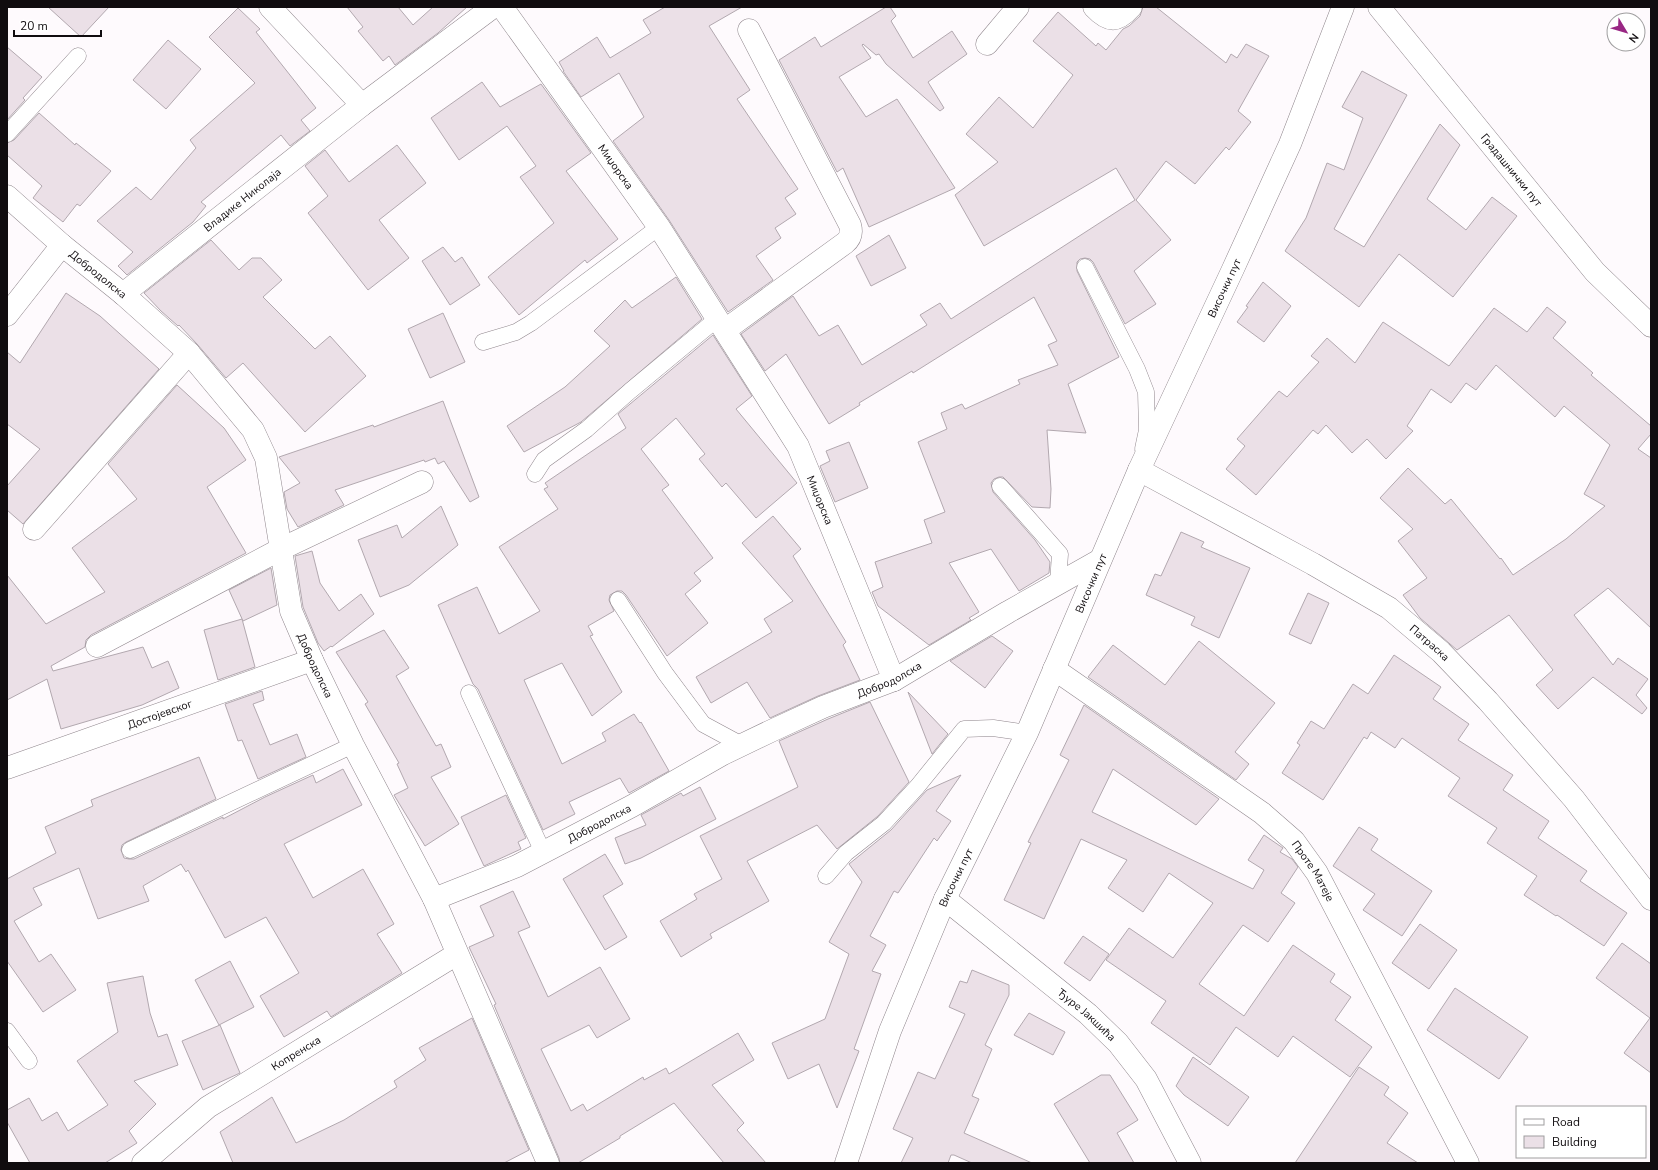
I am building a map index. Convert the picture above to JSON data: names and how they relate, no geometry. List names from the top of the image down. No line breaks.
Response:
{"streets":{"street":["Миџорска","Градашнички пут","Владике Николаја","Добродолска","Височки пут","Патраска","Достојевског","Проте Матеје","Ђуре Јакшића","Копренска"]},"crossings":[["Миџорска","Добродолска"],["Владике Николаја","Добродолска"],["Добродолска","Височки пут"],["Добродолска","Достојевског"],["Височки пут","Патраска"],["Височки пут","Проте Матеје"],["Височки пут","Ђуре Јакшића"]],"legend":["Road","Building"],"scale_bar":"20 m","north":"bottom right"}
